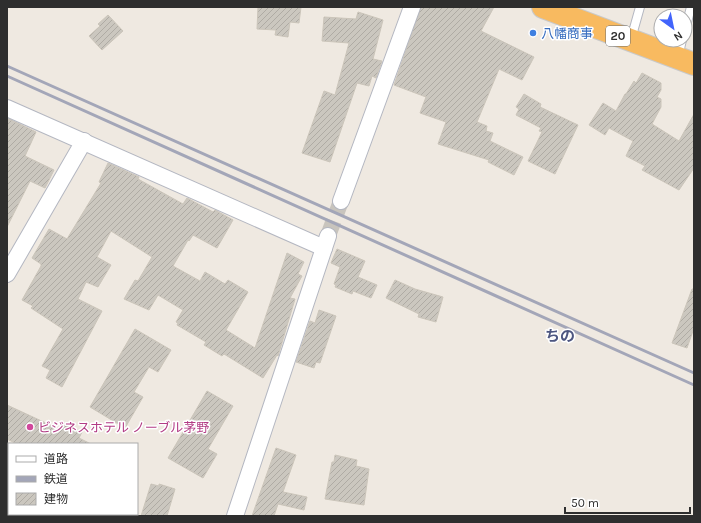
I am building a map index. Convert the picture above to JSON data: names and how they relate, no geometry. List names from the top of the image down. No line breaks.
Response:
{"streets":{"highway":["20"]},"districts":["ちの"],"places":["八幡商事","ビジネスホテル ノーブル茅野"],"legend":["道路","鉄道","建物"],"scale_bar":"50 m","north":"bottom right"}
